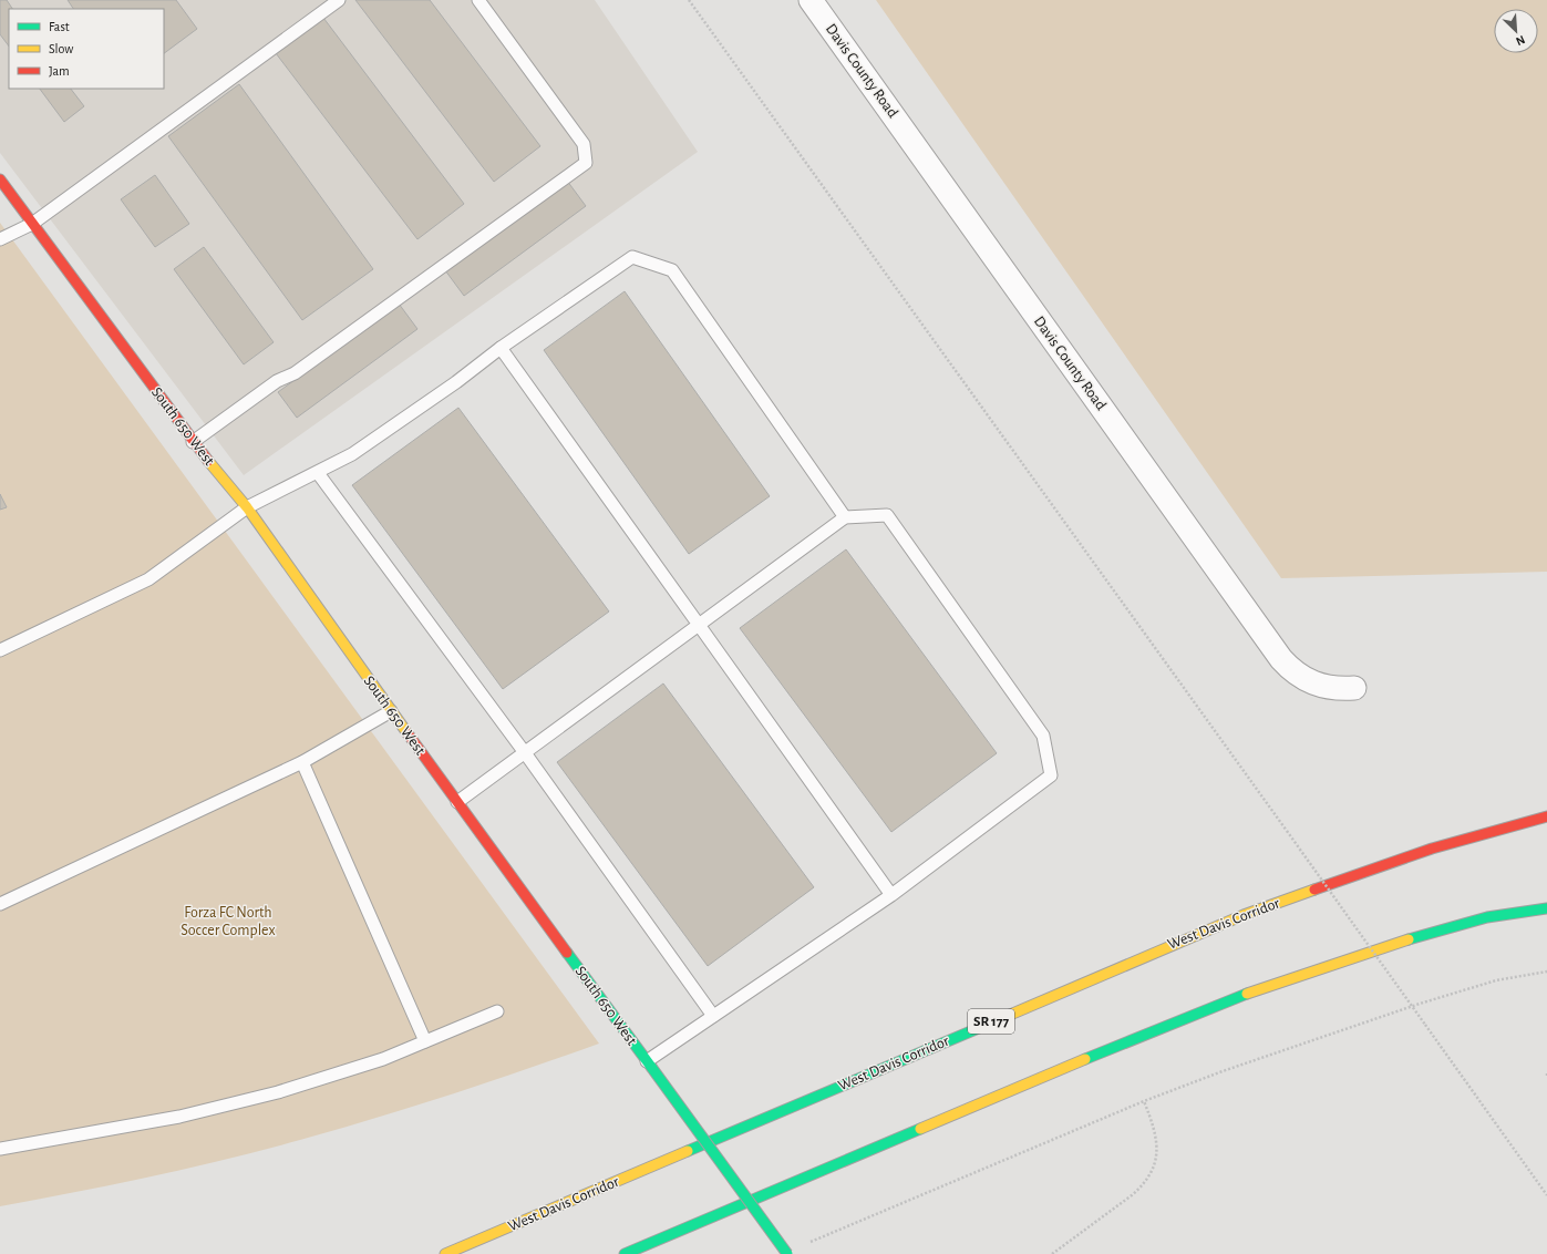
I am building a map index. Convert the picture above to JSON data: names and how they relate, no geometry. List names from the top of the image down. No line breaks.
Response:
{"streets":{"main road":["South 650 West","West Davis Corridor","SR 177"],"street":["Davis County Road"]},"parks":["Forza FC North Soccer Complex"],"legend":["Fast","Slow","Jam"],"north":"bottom right"}
